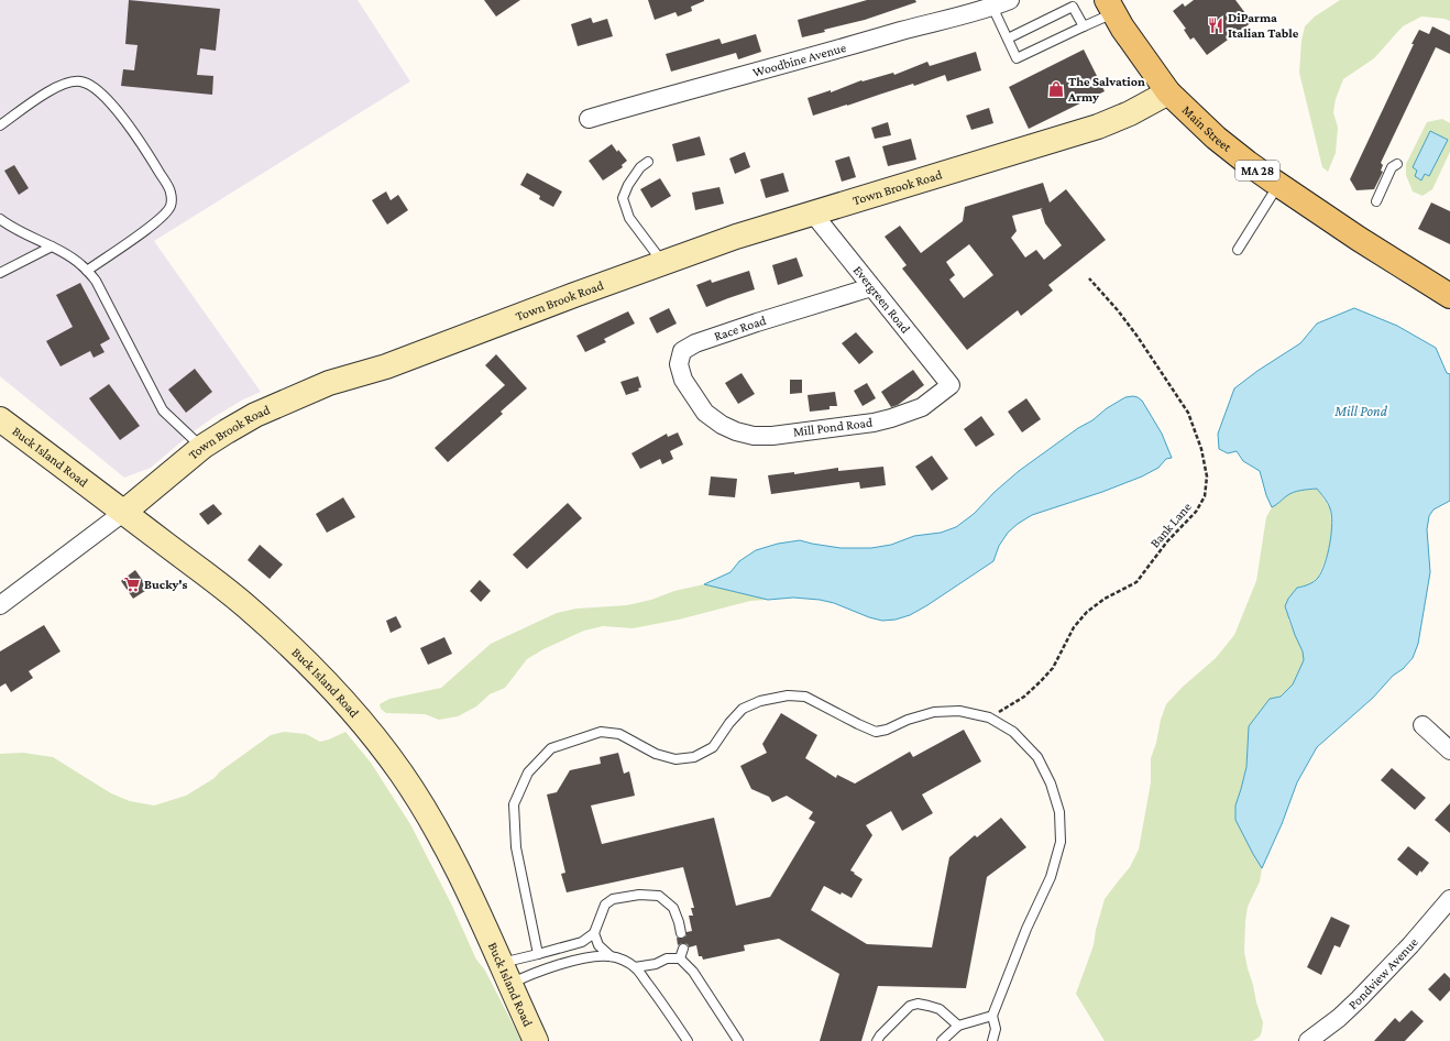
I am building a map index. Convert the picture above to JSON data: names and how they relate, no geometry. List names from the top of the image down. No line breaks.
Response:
{"streets":{"main road":["Main Street","MA 28","Town Brook Road","Buck Island Road"],"street":["Woodbine Avenue","Evergreen Road","Race Road","Mill Pond Road","Pondview Avenue"],"path":["Bank Lane"]},"crossings":[["Main Street","Town Brook Road"],["Town Brook Road","Evergreen Road"],["Town Brook Road","Buck Island Road"],["Evergreen Road","Race Road"],["Evergreen Road","Mill Pond Road"],["Race Road","Mill Pond Road"]],"water":["Mill Pond"],"places":{"restaurant":["DiParma Italian Table"],"shop":["The Salvation Army"],"supermarket":["Bucky's"]}}
